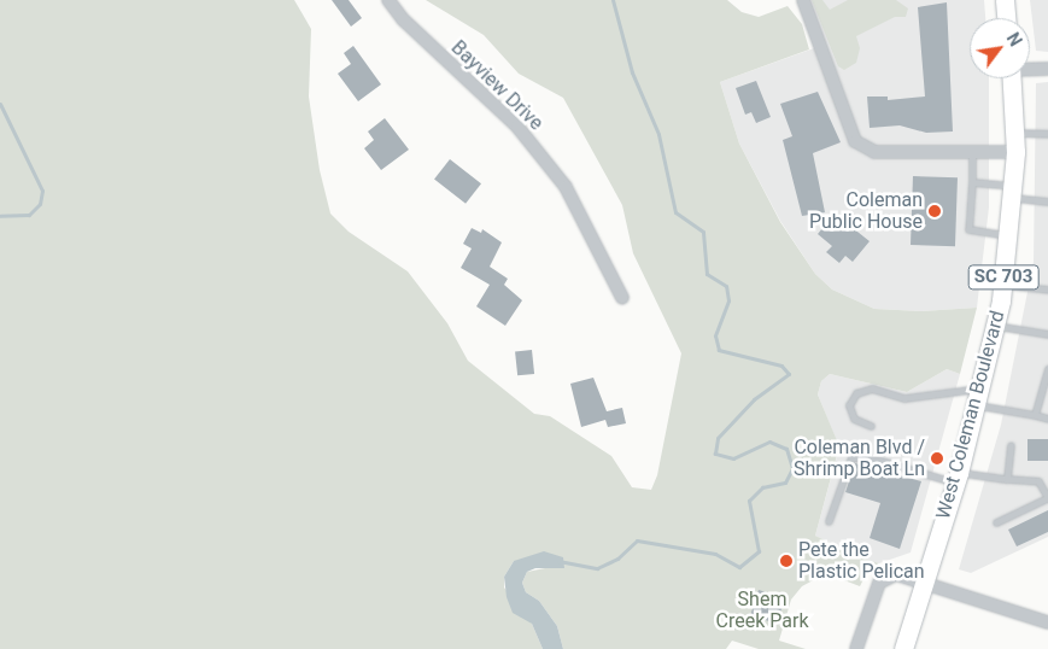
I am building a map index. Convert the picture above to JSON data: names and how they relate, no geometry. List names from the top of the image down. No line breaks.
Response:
{"streets":{"main road":["SC 703","West Coleman Boulevard"],"street":["Bayview Drive"]},"parks":["Shem Creek Park"],"places":["Coleman Public House","Coleman Blvd / Shrimp Boat Ln","Pete the Plastic Pelican"],"north":"top right"}
